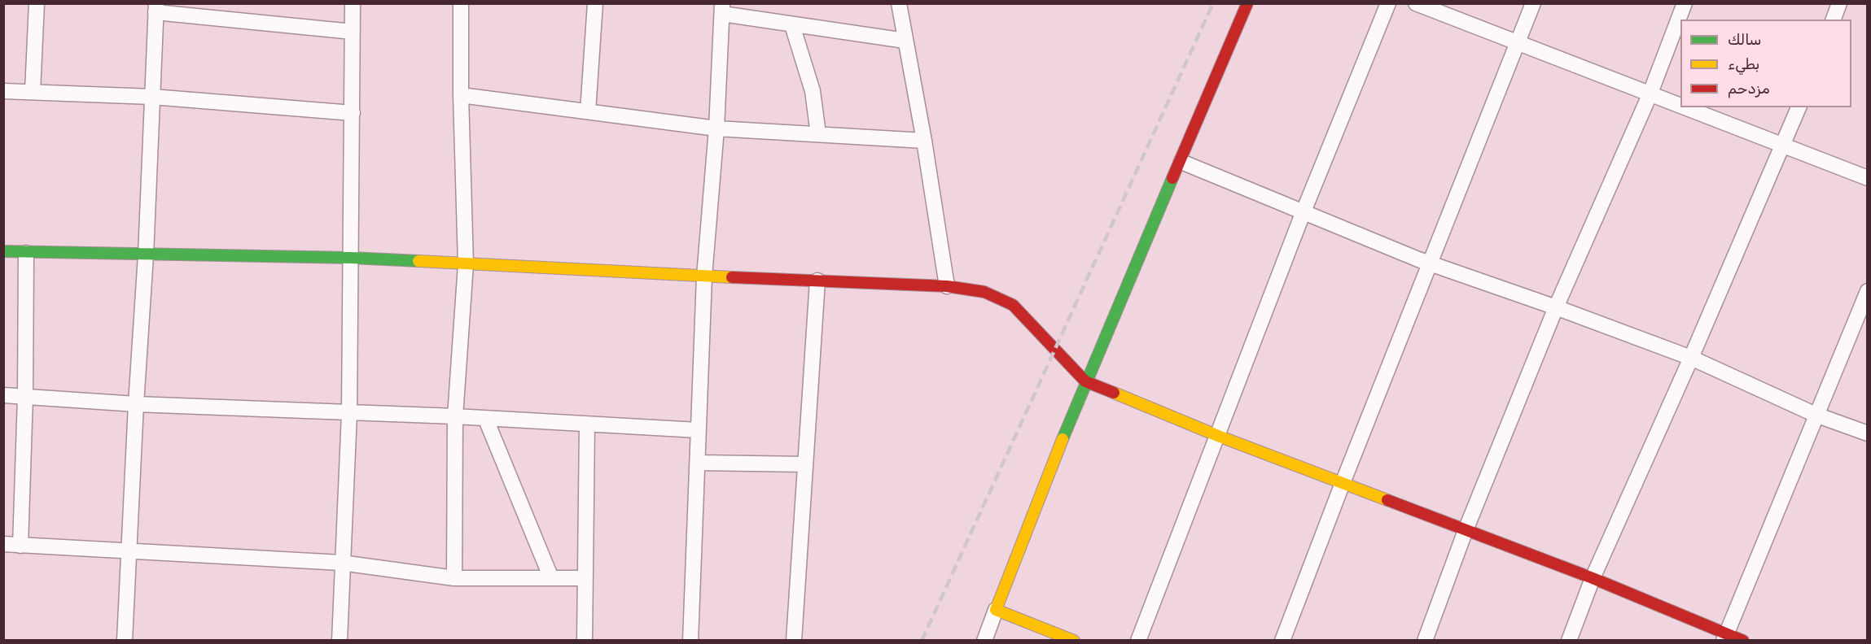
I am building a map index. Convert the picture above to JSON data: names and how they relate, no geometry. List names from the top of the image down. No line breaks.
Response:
{"legend":["سالك","بطيء","مزدحم"]}
